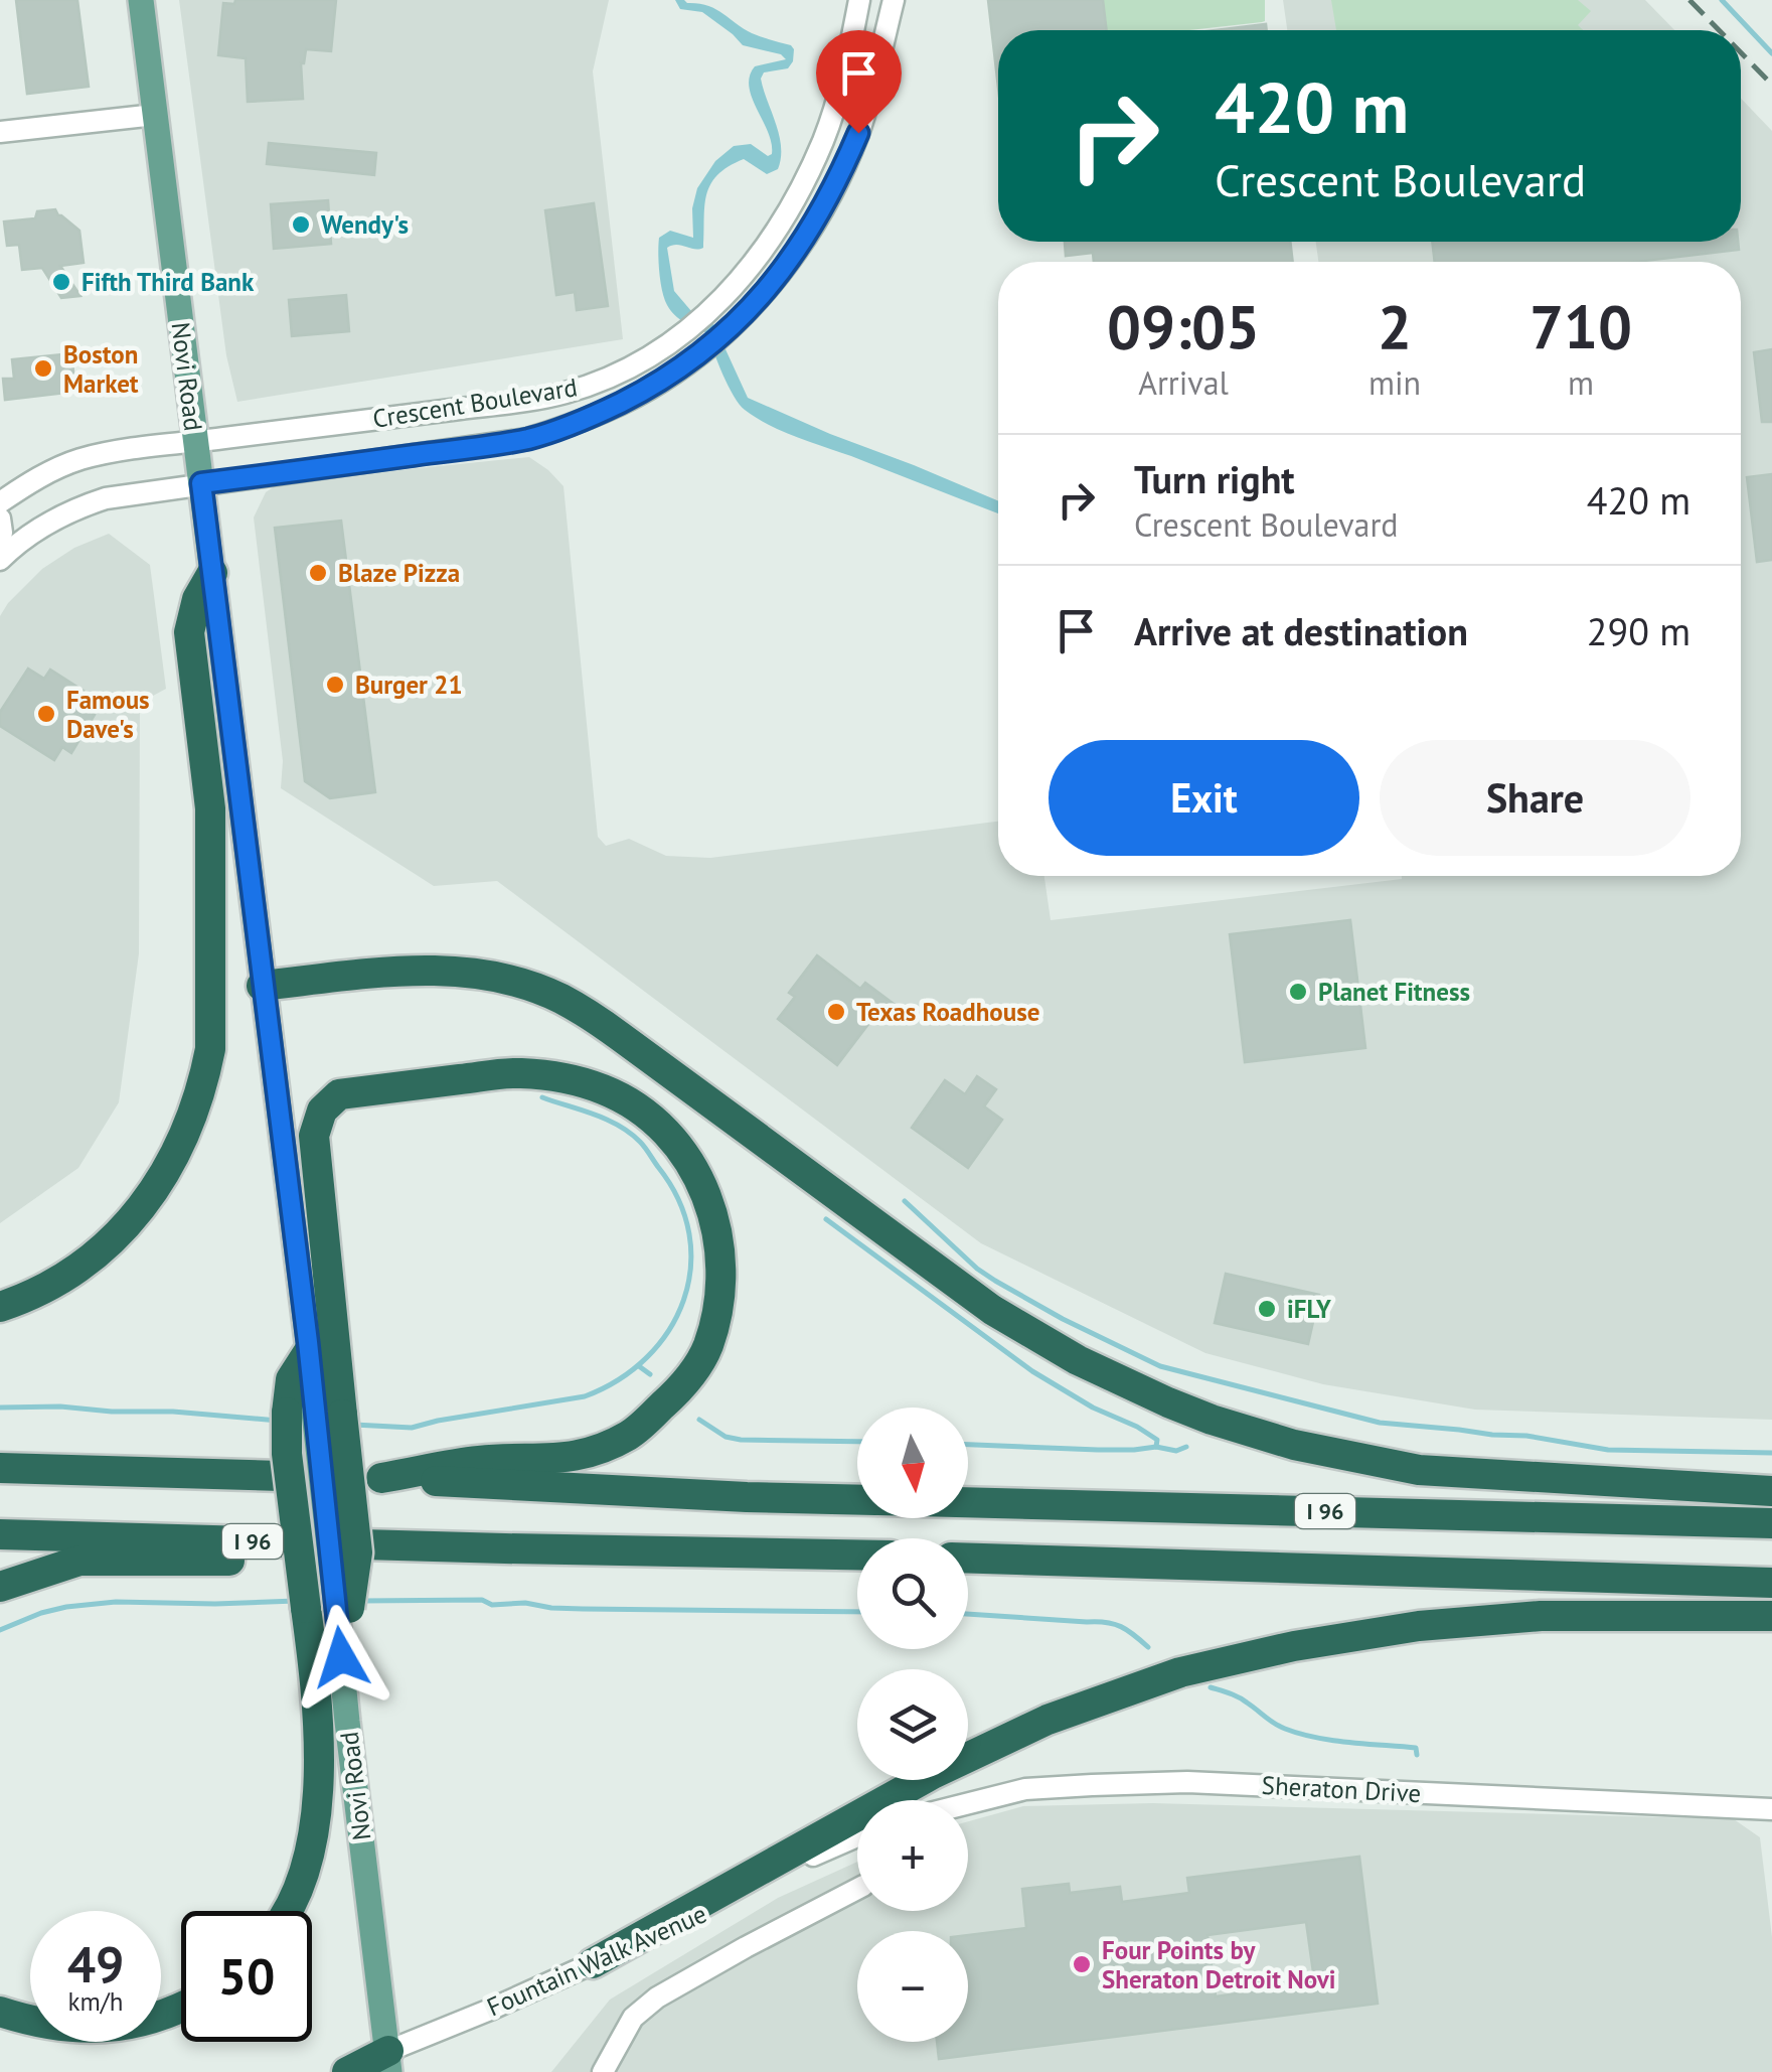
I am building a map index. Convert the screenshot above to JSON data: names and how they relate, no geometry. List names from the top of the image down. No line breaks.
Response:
{"streets":{"highway":["I 96"],"main road":["Novi Road"],"street":["Crescent Boulevard","Sheraton Drive","Fountain Walk Avenue"]},"crossings":[["Novi Road","Crescent Boulevard"],["Novi Road","Fountain Walk Avenue"]],"places":["Wendy's","Fifth Third Bank","Boston Market","Blaze Pizza","Burger 21","Famous Dave's","Planet Fitness","Texas Roadhouse","iFLY","Four Points by Sheraton Detroit Novi"],"north":"bottom","page":{"turn":["420 m","Crescent Boulevard"],"eta":["09:05","Arrival","2","min","710","m"],"list":[{"name":"Turn right","note":"Crescent Boulevard","value":"420 m"},{"name":"Arrive at destination","value":"290 m"}],"buttons":["Exit","Share"],"map_buttons":["+","−"],"speed":"49 km/h","limit":"50"}}
